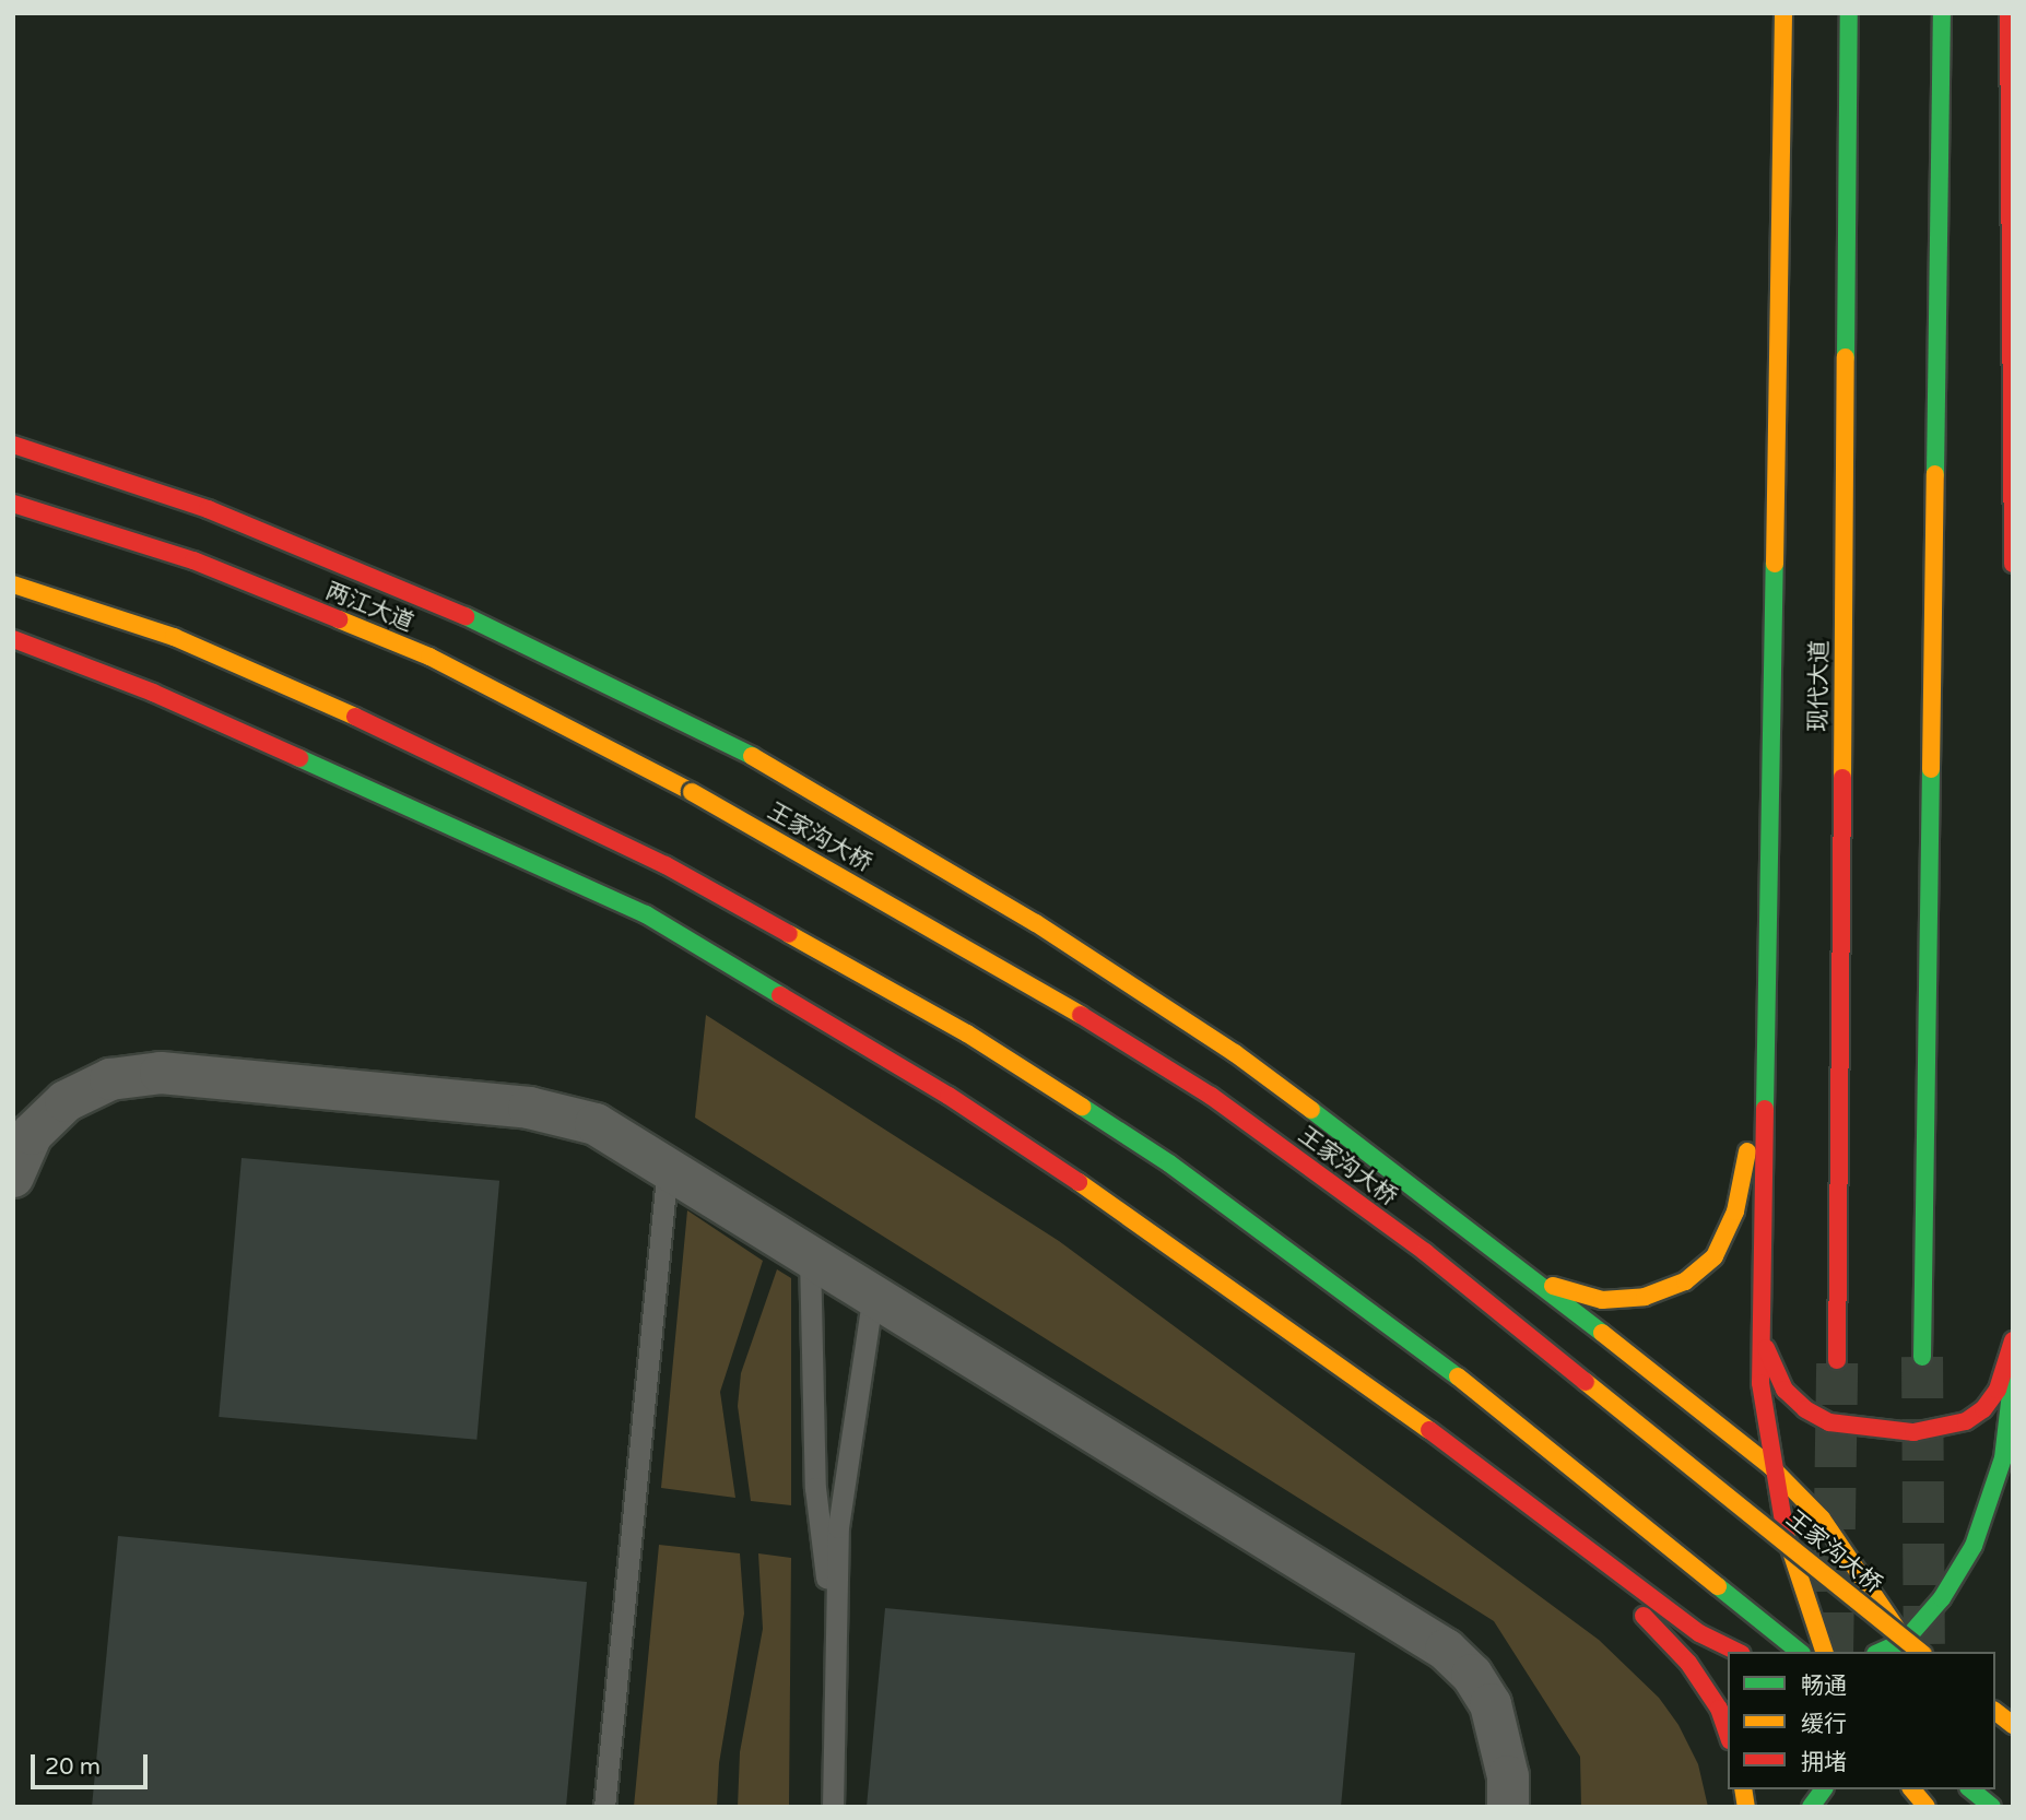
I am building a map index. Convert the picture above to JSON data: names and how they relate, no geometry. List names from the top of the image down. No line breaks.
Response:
{"streets":{"main road":["两江大道","现代大道","王家沟大桥"]},"crossings":[["两江大道","王家沟大桥"]],"legend":["畅通","缓行","拥堵"],"scale_bar":"20 m"}
